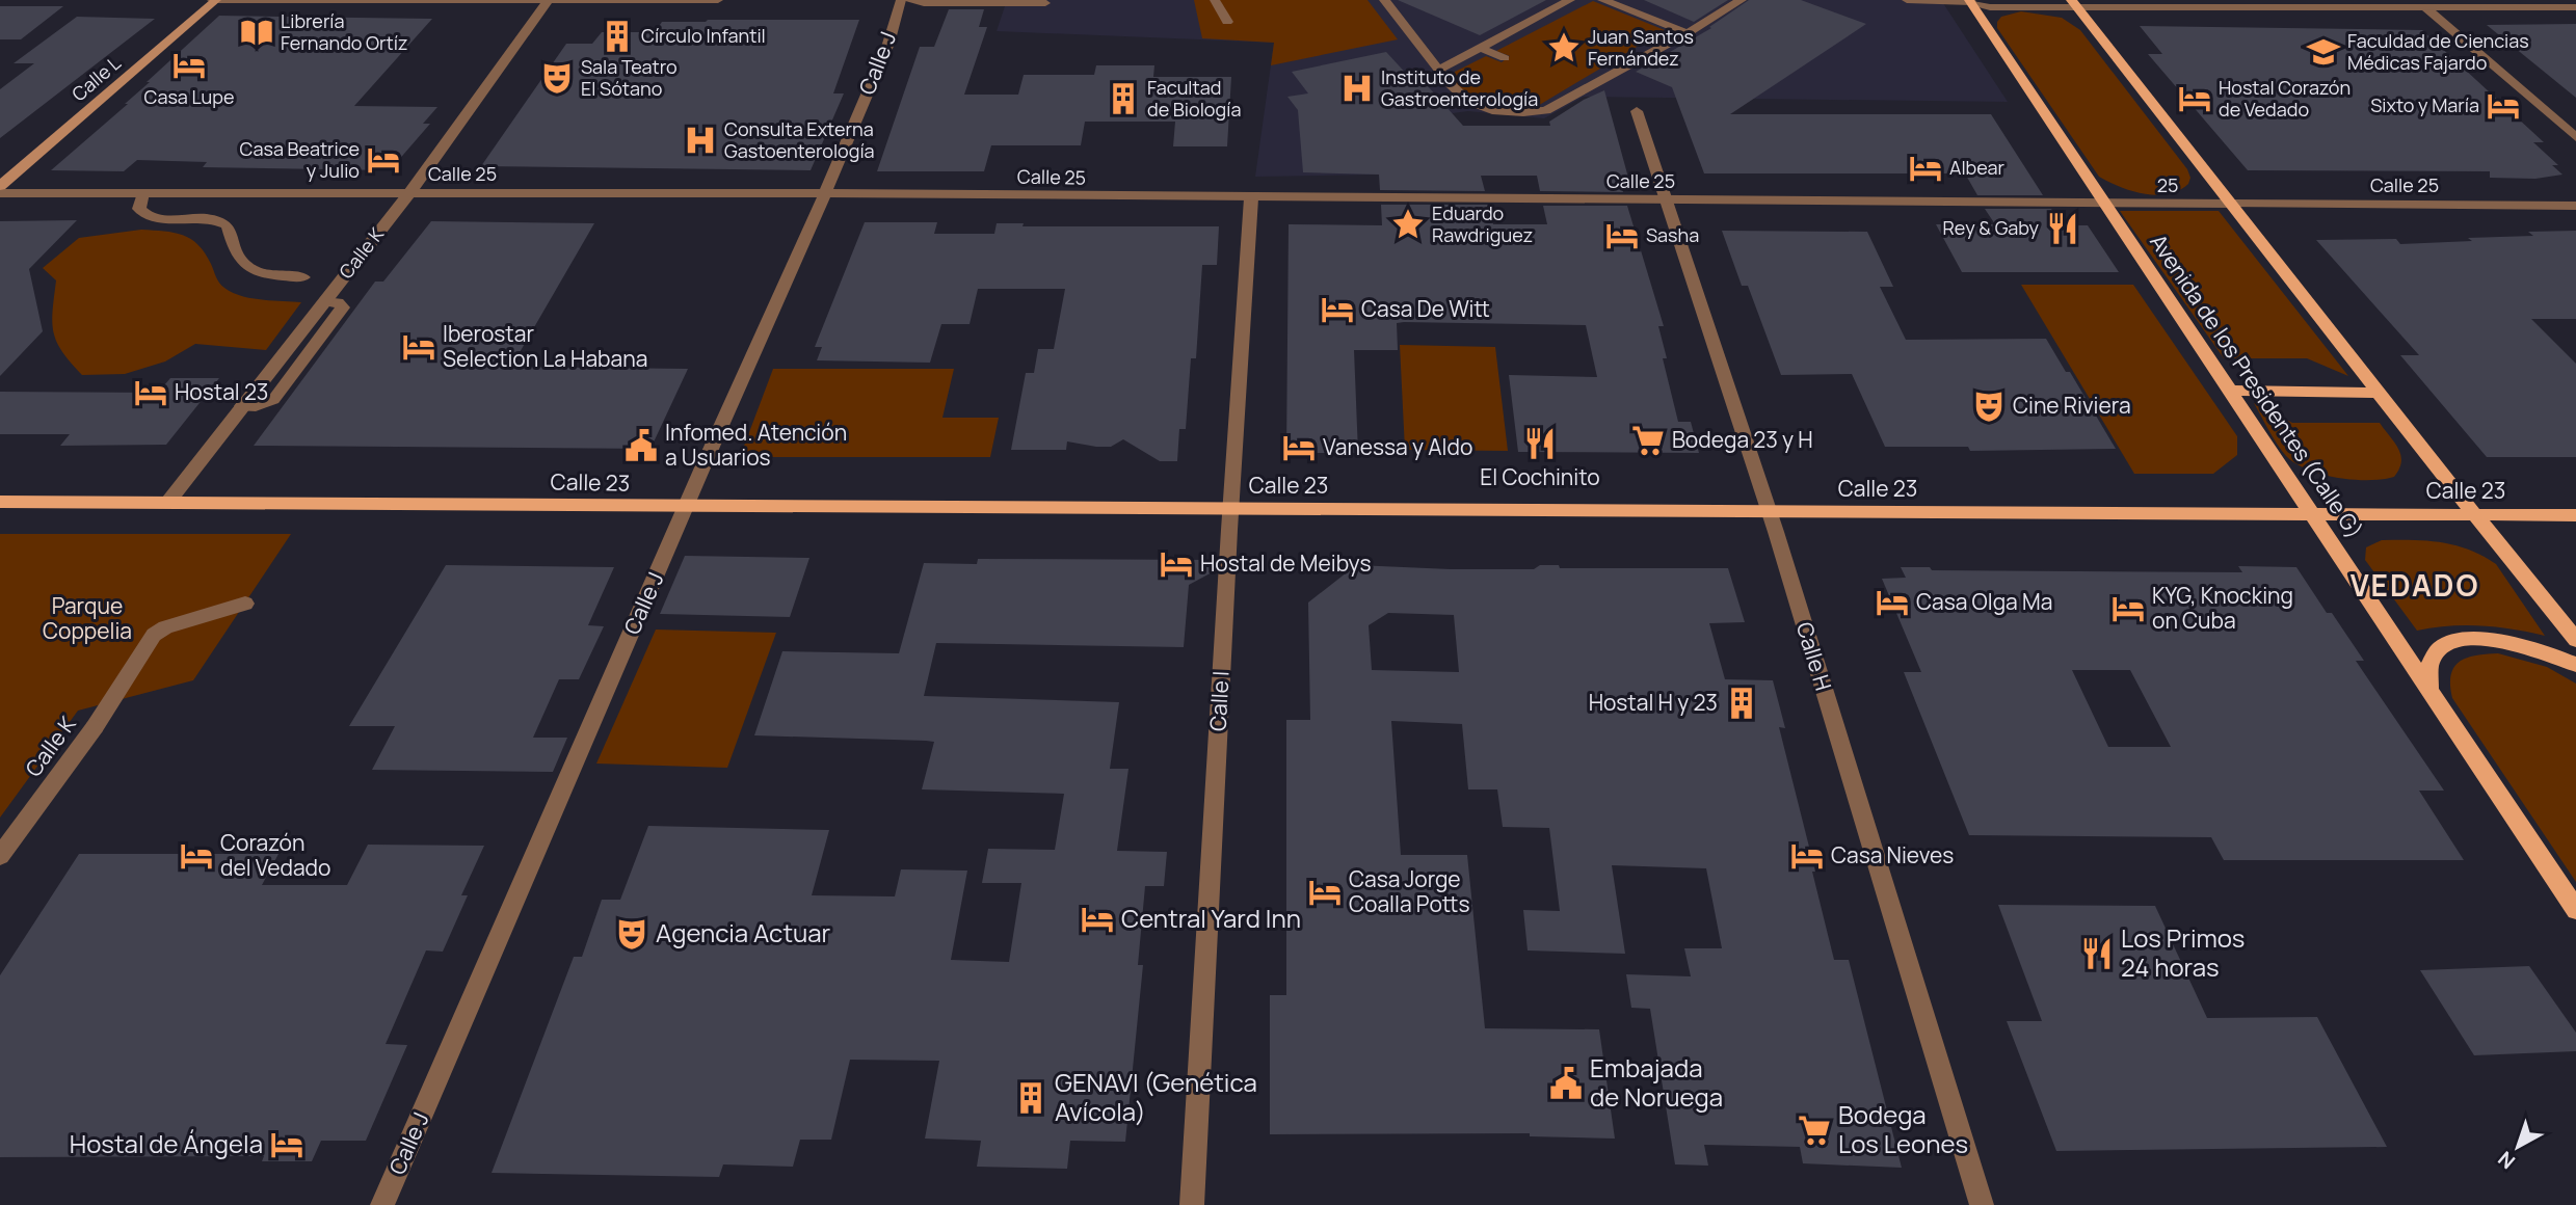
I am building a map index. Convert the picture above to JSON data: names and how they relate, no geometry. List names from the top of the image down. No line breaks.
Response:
{"streets":{"main road":["Calle L","Avenida de los Presidentes (Calle G)","Calle 23"],"street":["Calle J","Calle 25","25","Calle K","Calle H","Calle I"]},"crossings":[["Calle J","Calle 25"],["Calle J","Calle 23"],["Calle 25","25"],["Calle 25","Calle K"],["Calle 25","Avenida de los Presidentes (Calle G)"],["Calle 25","Calle H"],["Calle 25","Calle I"],["25","Avenida de los Presidentes (Calle G)"],["Calle K","Calle 23"],["Avenida de los Presidentes (Calle G)","Calle 23"],["Calle 23","Calle H"],["Calle 23","Calle I"]],"districts":["VEDADO"],"parks":["Parque Coppelia"],"places":{"library":["Librería Fernando Ortíz"],"building":["Círculo Infantil","Facultad de Biología","Hostal H y 23","GENAVI (Genética Avícola)"],"place":["Juan Santos Fernández","Eduardo Rawdriguez"],"school or university":["Faculdad de Ciencias Médicas Fajardo"],"hotel":["Casa Lupe","Hostal Corazón de Vedado","Sixto y María","Casa Beatrice y Julio","Albear","Sasha","Casa De Witt","Iberostar Selection La Habana","Hostal 23","Vanessa y Aldo","Hostal de Meibys","Casa Olga Ma","KYG, Knocking on Cuba","Corazón del Vedado","Casa Nieves","Casa Jorge Coalla Potts","Central Yard Inn","Hostal de Ángela"],"theatre":["Sala Teatro El Sótano","Cine Riviera","Agencia Actuar"],"hospital":["Instituto de Gastroenterología","Consulta Externa Gastoenterología"],"restaurant":["Rey & Gaby","El Cochinito","Los Primos 24 horas"],"supermarket":["Bodega 23 y H","Bodega Los Leones"],"public building":["Infomed. Atención a Usuarios","Embajada de Noruega"]},"north":"bottom left"}
